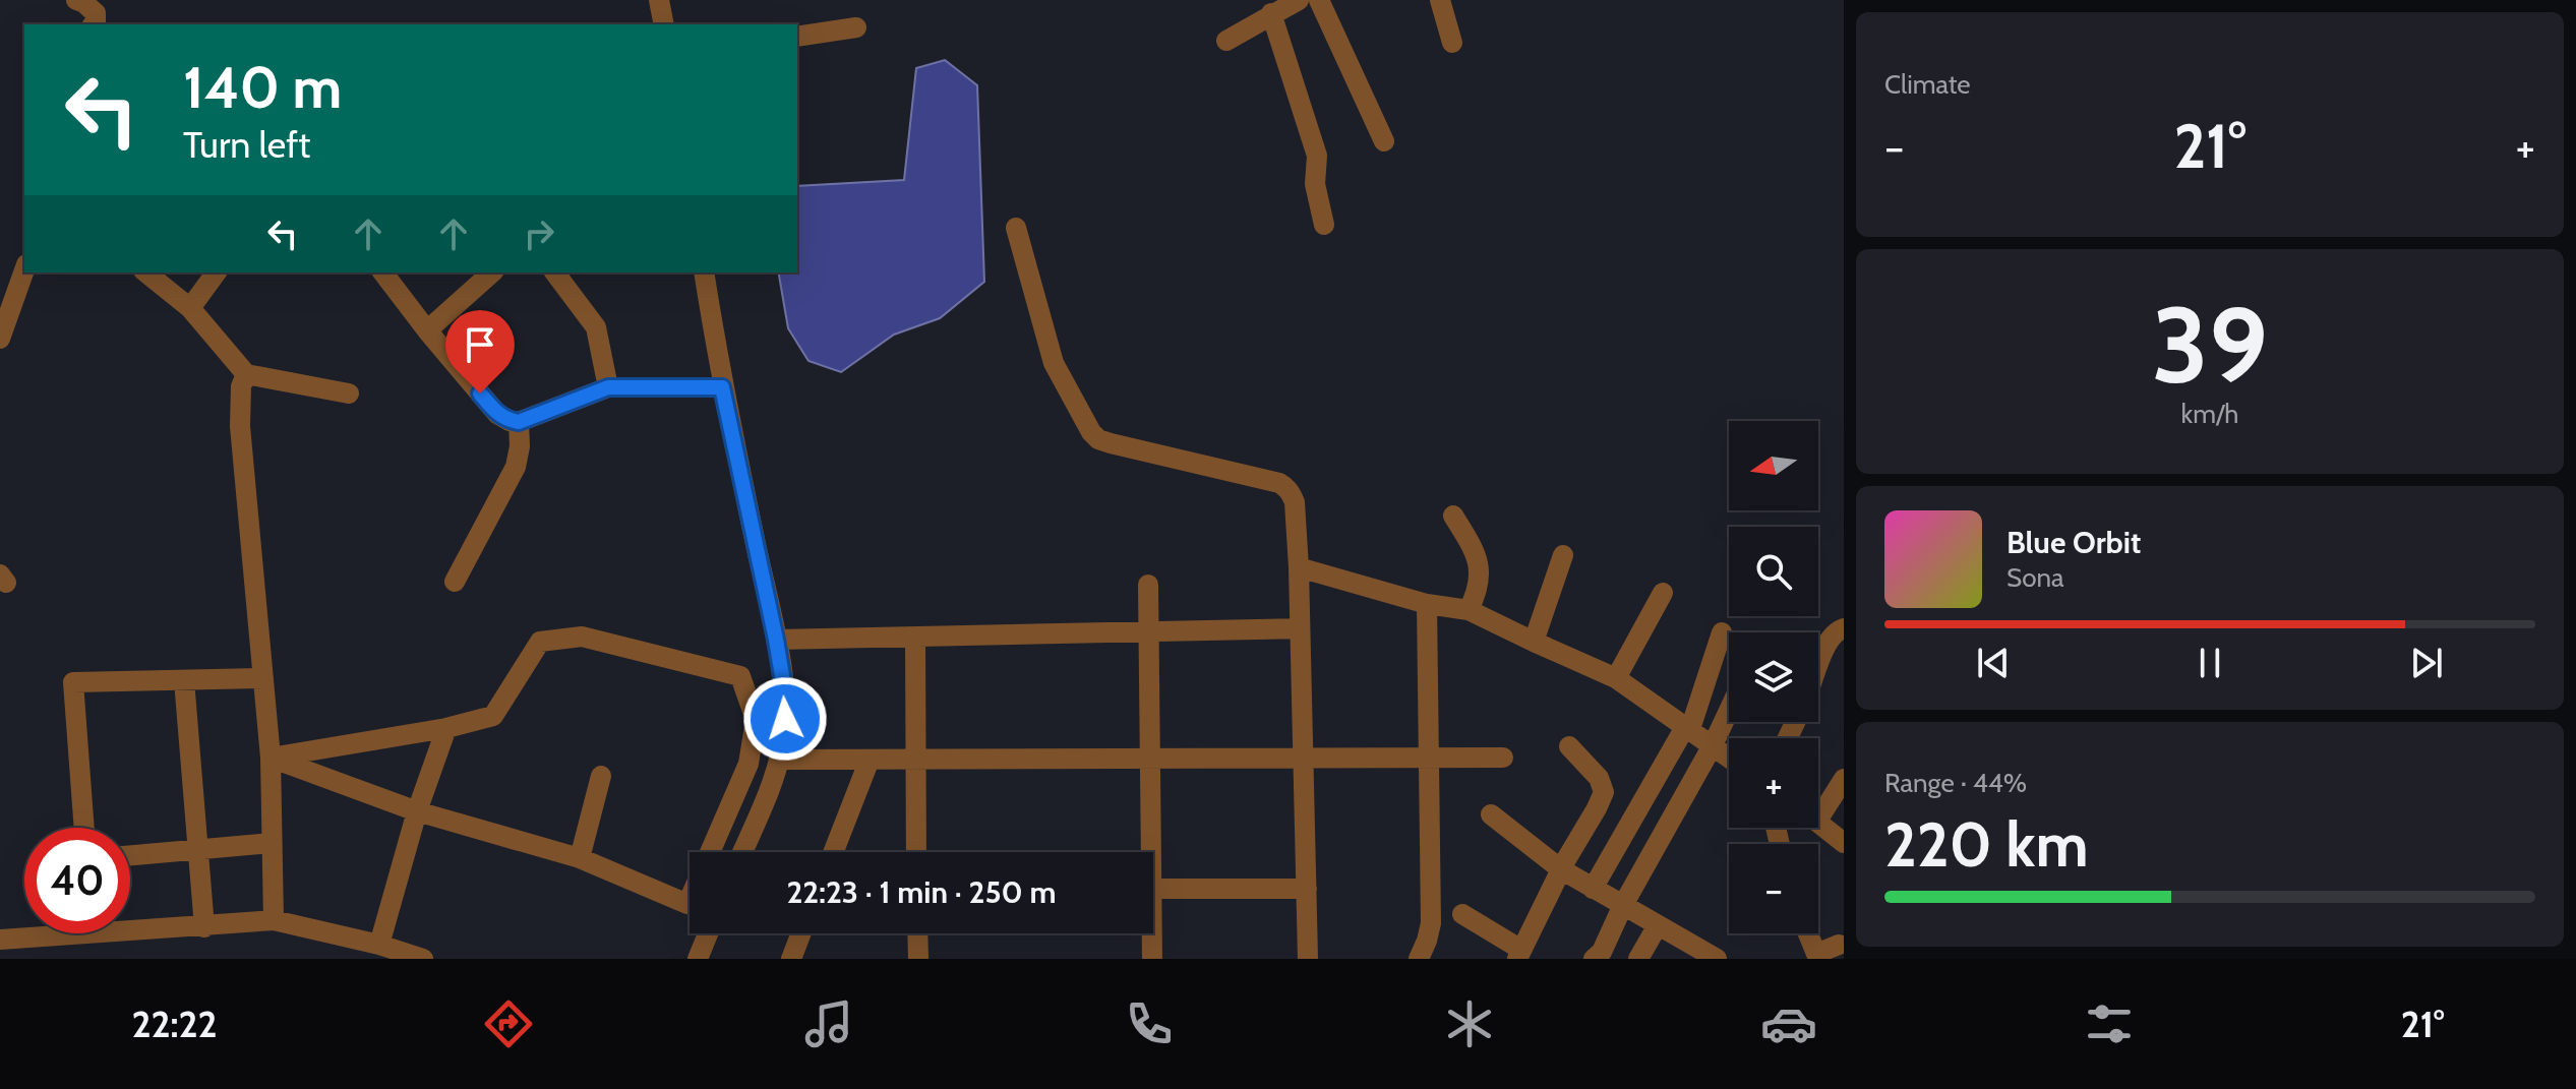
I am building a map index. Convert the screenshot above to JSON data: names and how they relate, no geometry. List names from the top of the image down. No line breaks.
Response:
{"north":"left","page":{"tile":["Climate",["39","km/h"],["Range · 44%","220 km"]],"turn":["140 m","Turn left"],"heat":["−","21°","+"],"map_buttons":["+","−"],"song":["Blue Orbit","Sona"],"limit":"40","trip":"22:23 · 1 min · 250 m","tabs":["22:22","21°"]}}
